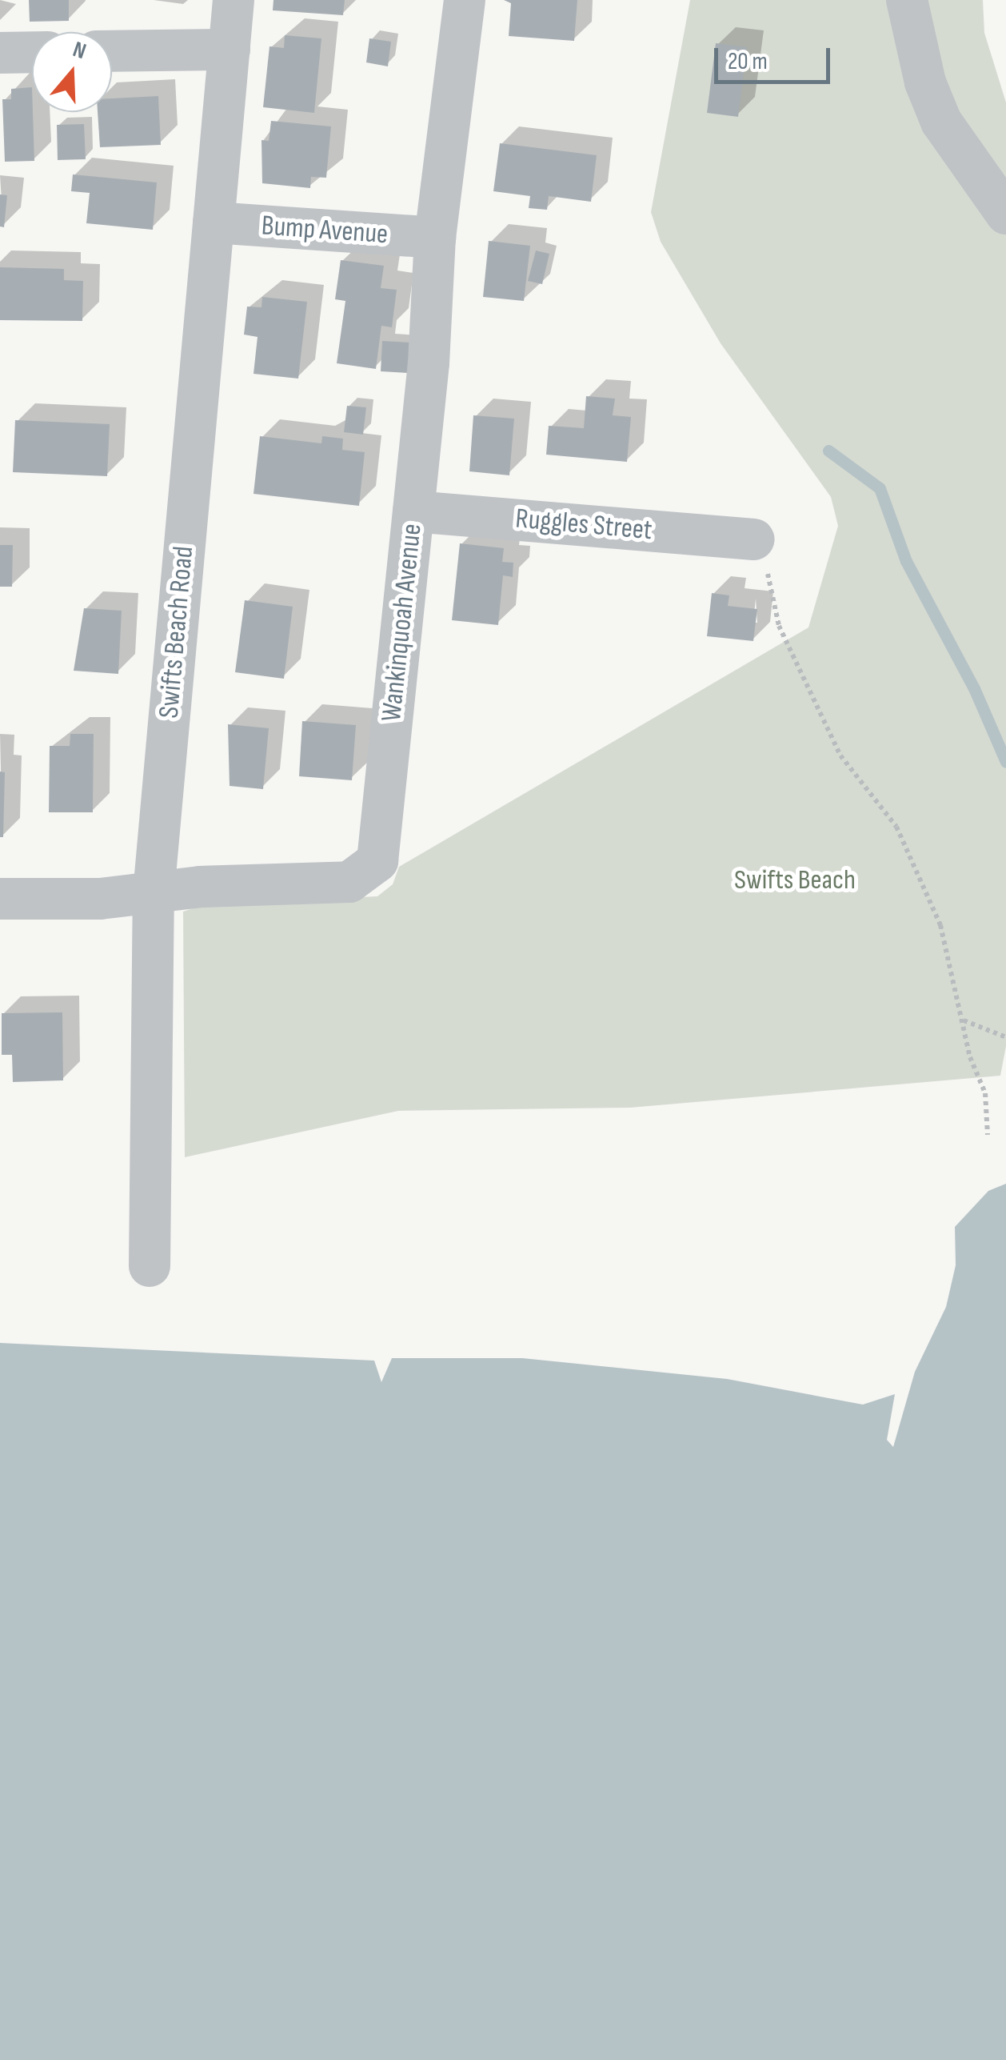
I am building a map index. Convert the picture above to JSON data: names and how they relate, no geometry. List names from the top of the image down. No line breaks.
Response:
{"streets":{"street":["Bump Avenue","Ruggles Street","Wankinquoah Avenue","Swifts Beach Road"]},"crossings":[["Bump Avenue","Wankinquoah Avenue"],["Bump Avenue","Swifts Beach Road"],["Ruggles Street","Wankinquoah Avenue"],["Wankinquoah Avenue","Swifts Beach Road"]],"parks":["Swifts Beach"],"scale_bar":"20 m","north":"top"}
